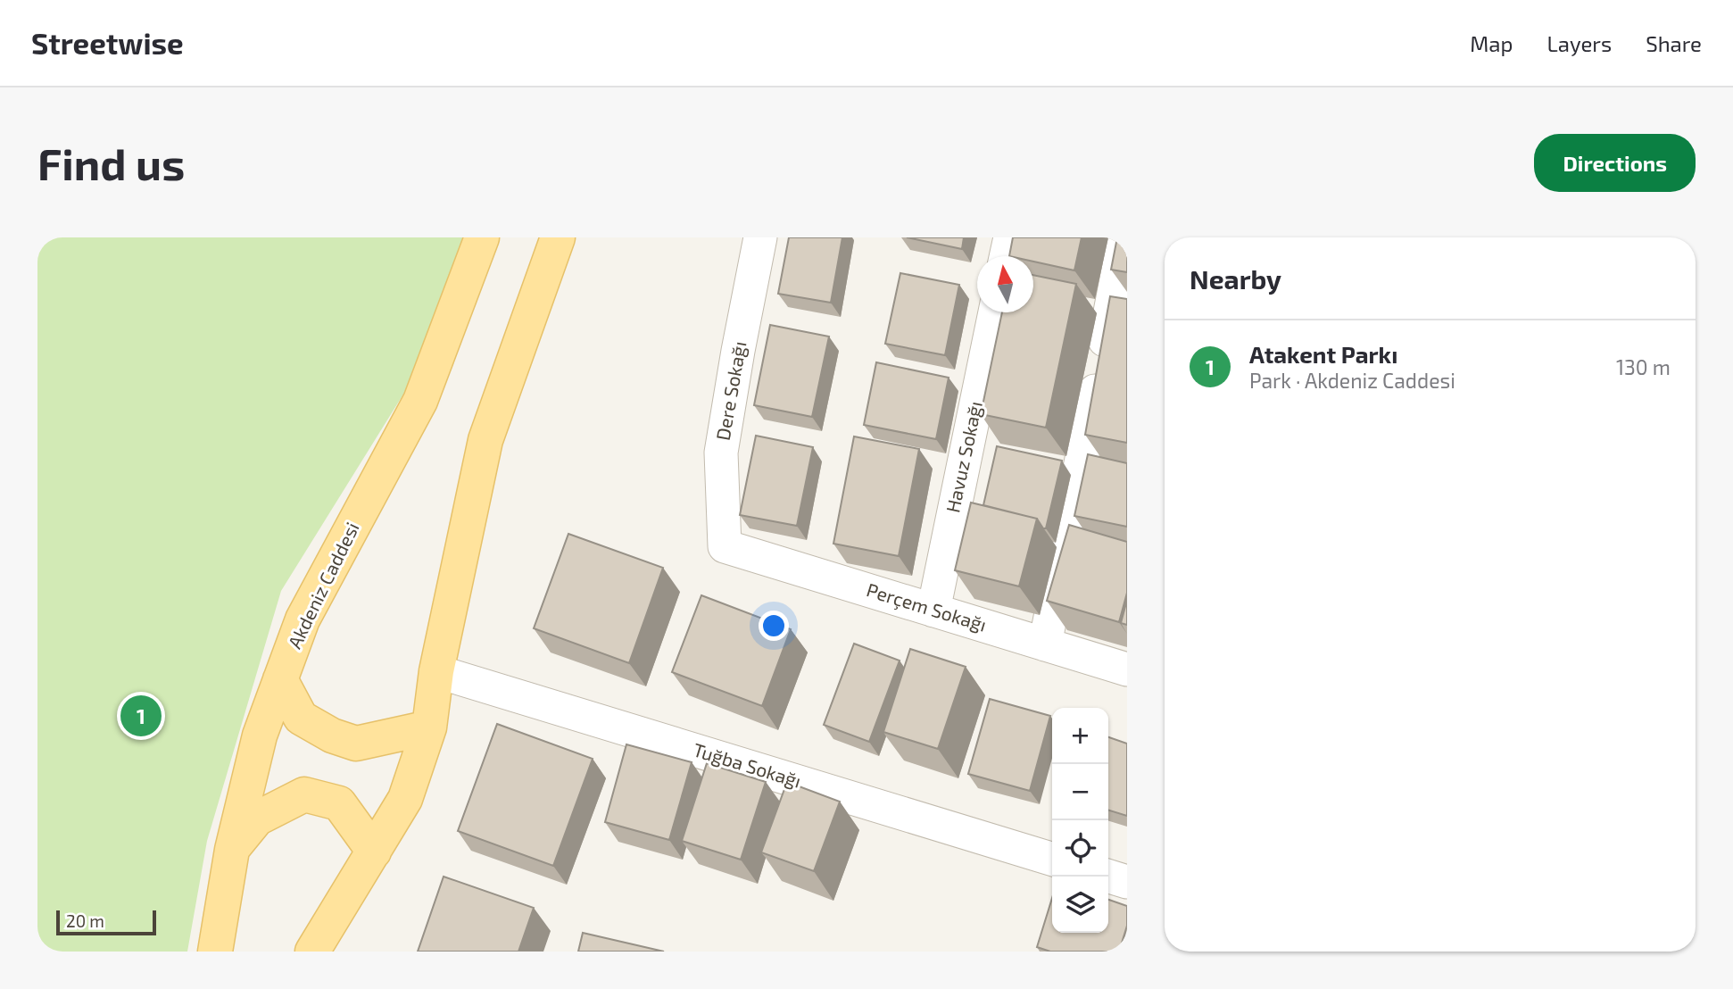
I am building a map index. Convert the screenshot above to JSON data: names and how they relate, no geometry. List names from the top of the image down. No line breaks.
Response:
{"streets":{"main road":["Akdeniz Caddesi"],"street":["Dere Sokağı","Havuz Sokağı","Perçem Sokağı","Tuğba Sokağı"]},"crossings":[["Dere Sokağı","Perçem Sokağı"],["Havuz Sokağı","Perçem Sokağı"]],"scale_bar":"20 m","north":"top","page":{"header":"Streetwise","nav":["Map","Layers","Share"],"buttons":"Directions","title":"Find us","heading":"Nearby","list":[{"mark":"1","name":"Atakent Parkı","note":"Park · Akdeniz Caddesi","value":"130 m"}],"pins":"1","map_buttons":["+","−"],"scale":"20 m"}}
